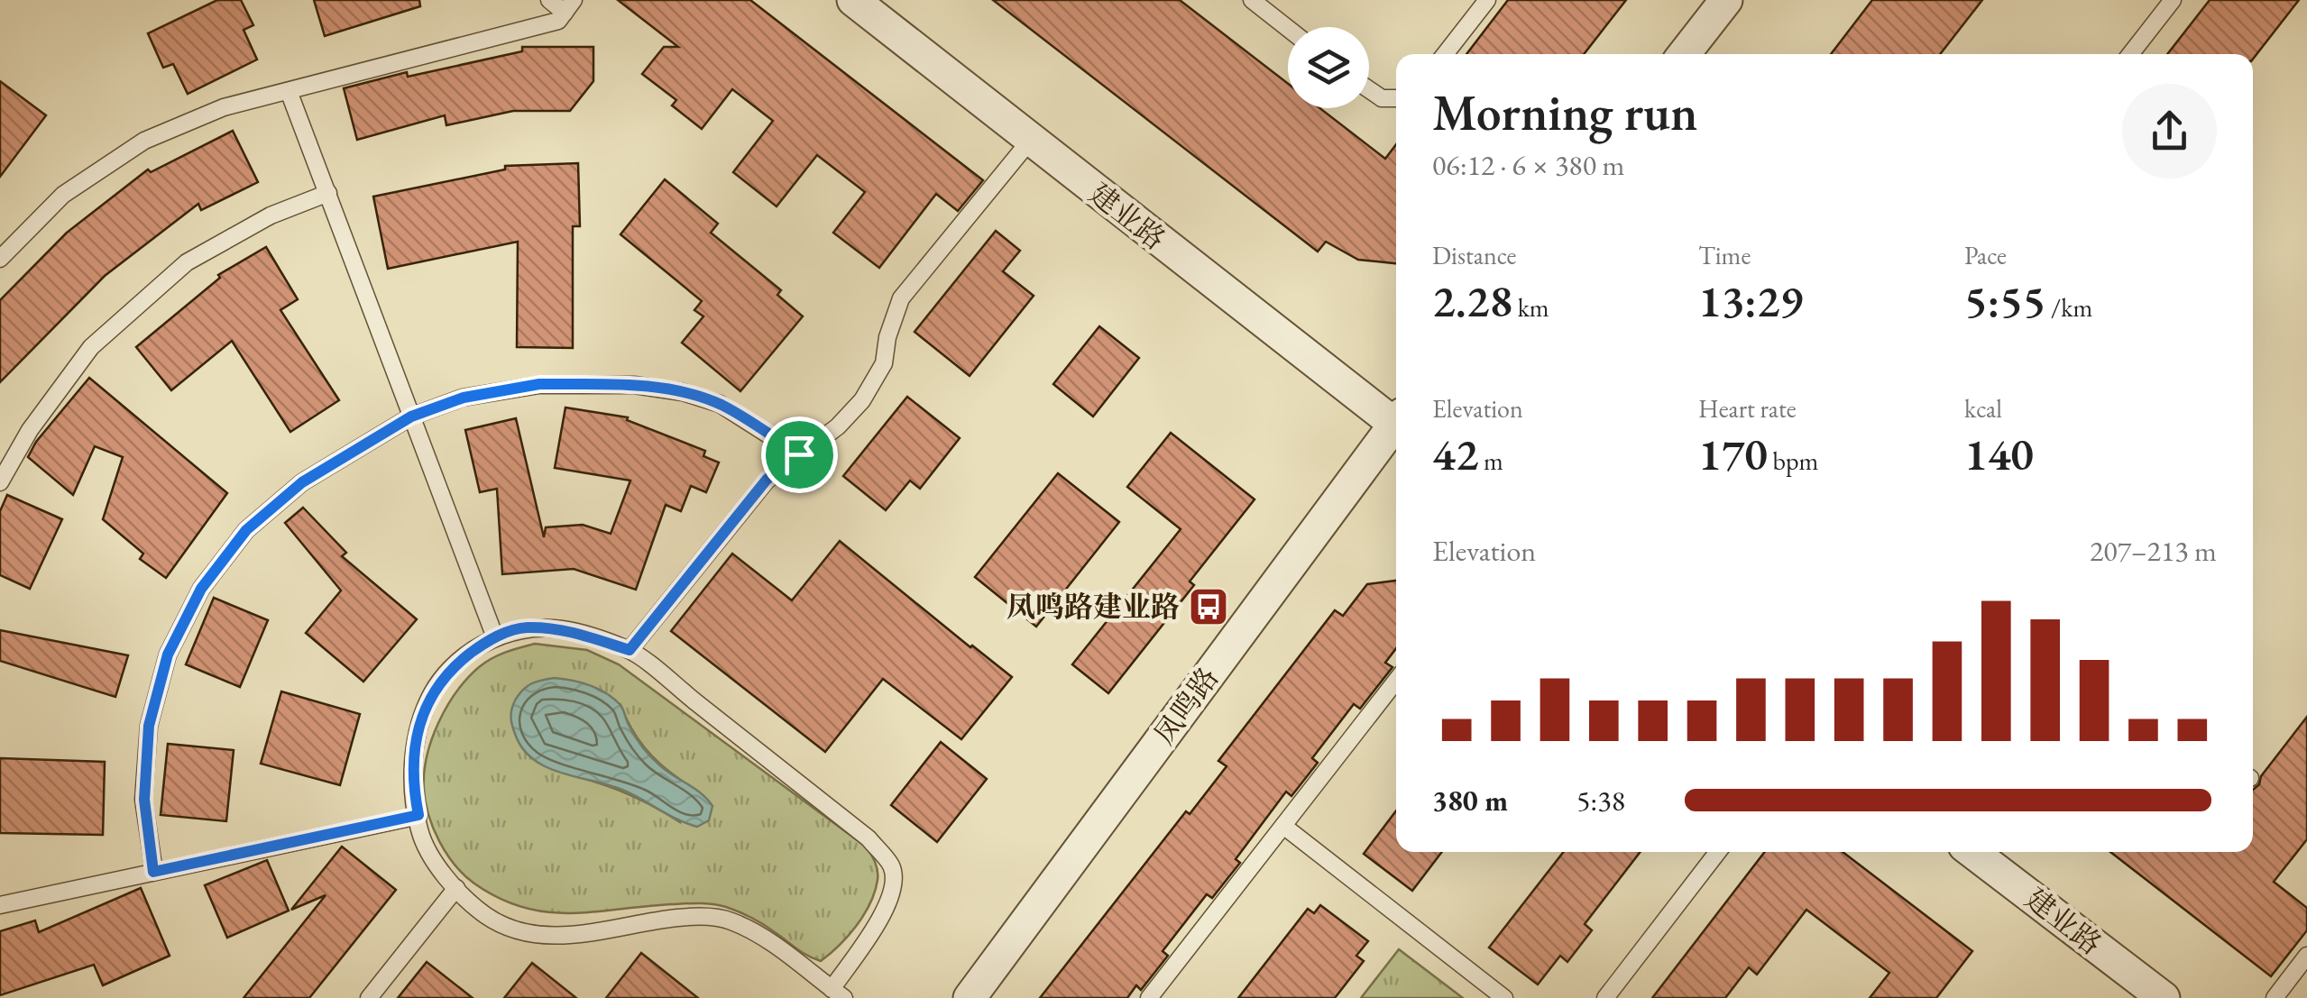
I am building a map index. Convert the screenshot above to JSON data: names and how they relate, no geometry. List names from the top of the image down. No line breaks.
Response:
{"streets":{"street":["建业路","凤鸣路"]},"places":{"bus stop":["凤鸣路建业路"]},"page":{"heading":["Morning run","06:12 · 6 × 380 m"],"stats":[["Distance","2.28 km"],["Time","13:29"],["Pace","5:55 /km"],["Elevation","42 m"],["Heart rate","170 bpm"],["kcal","140"]],"chart":["Elevation","207–213 m"],"list":[{"name":"380 m","note":"5:38"}]}}
